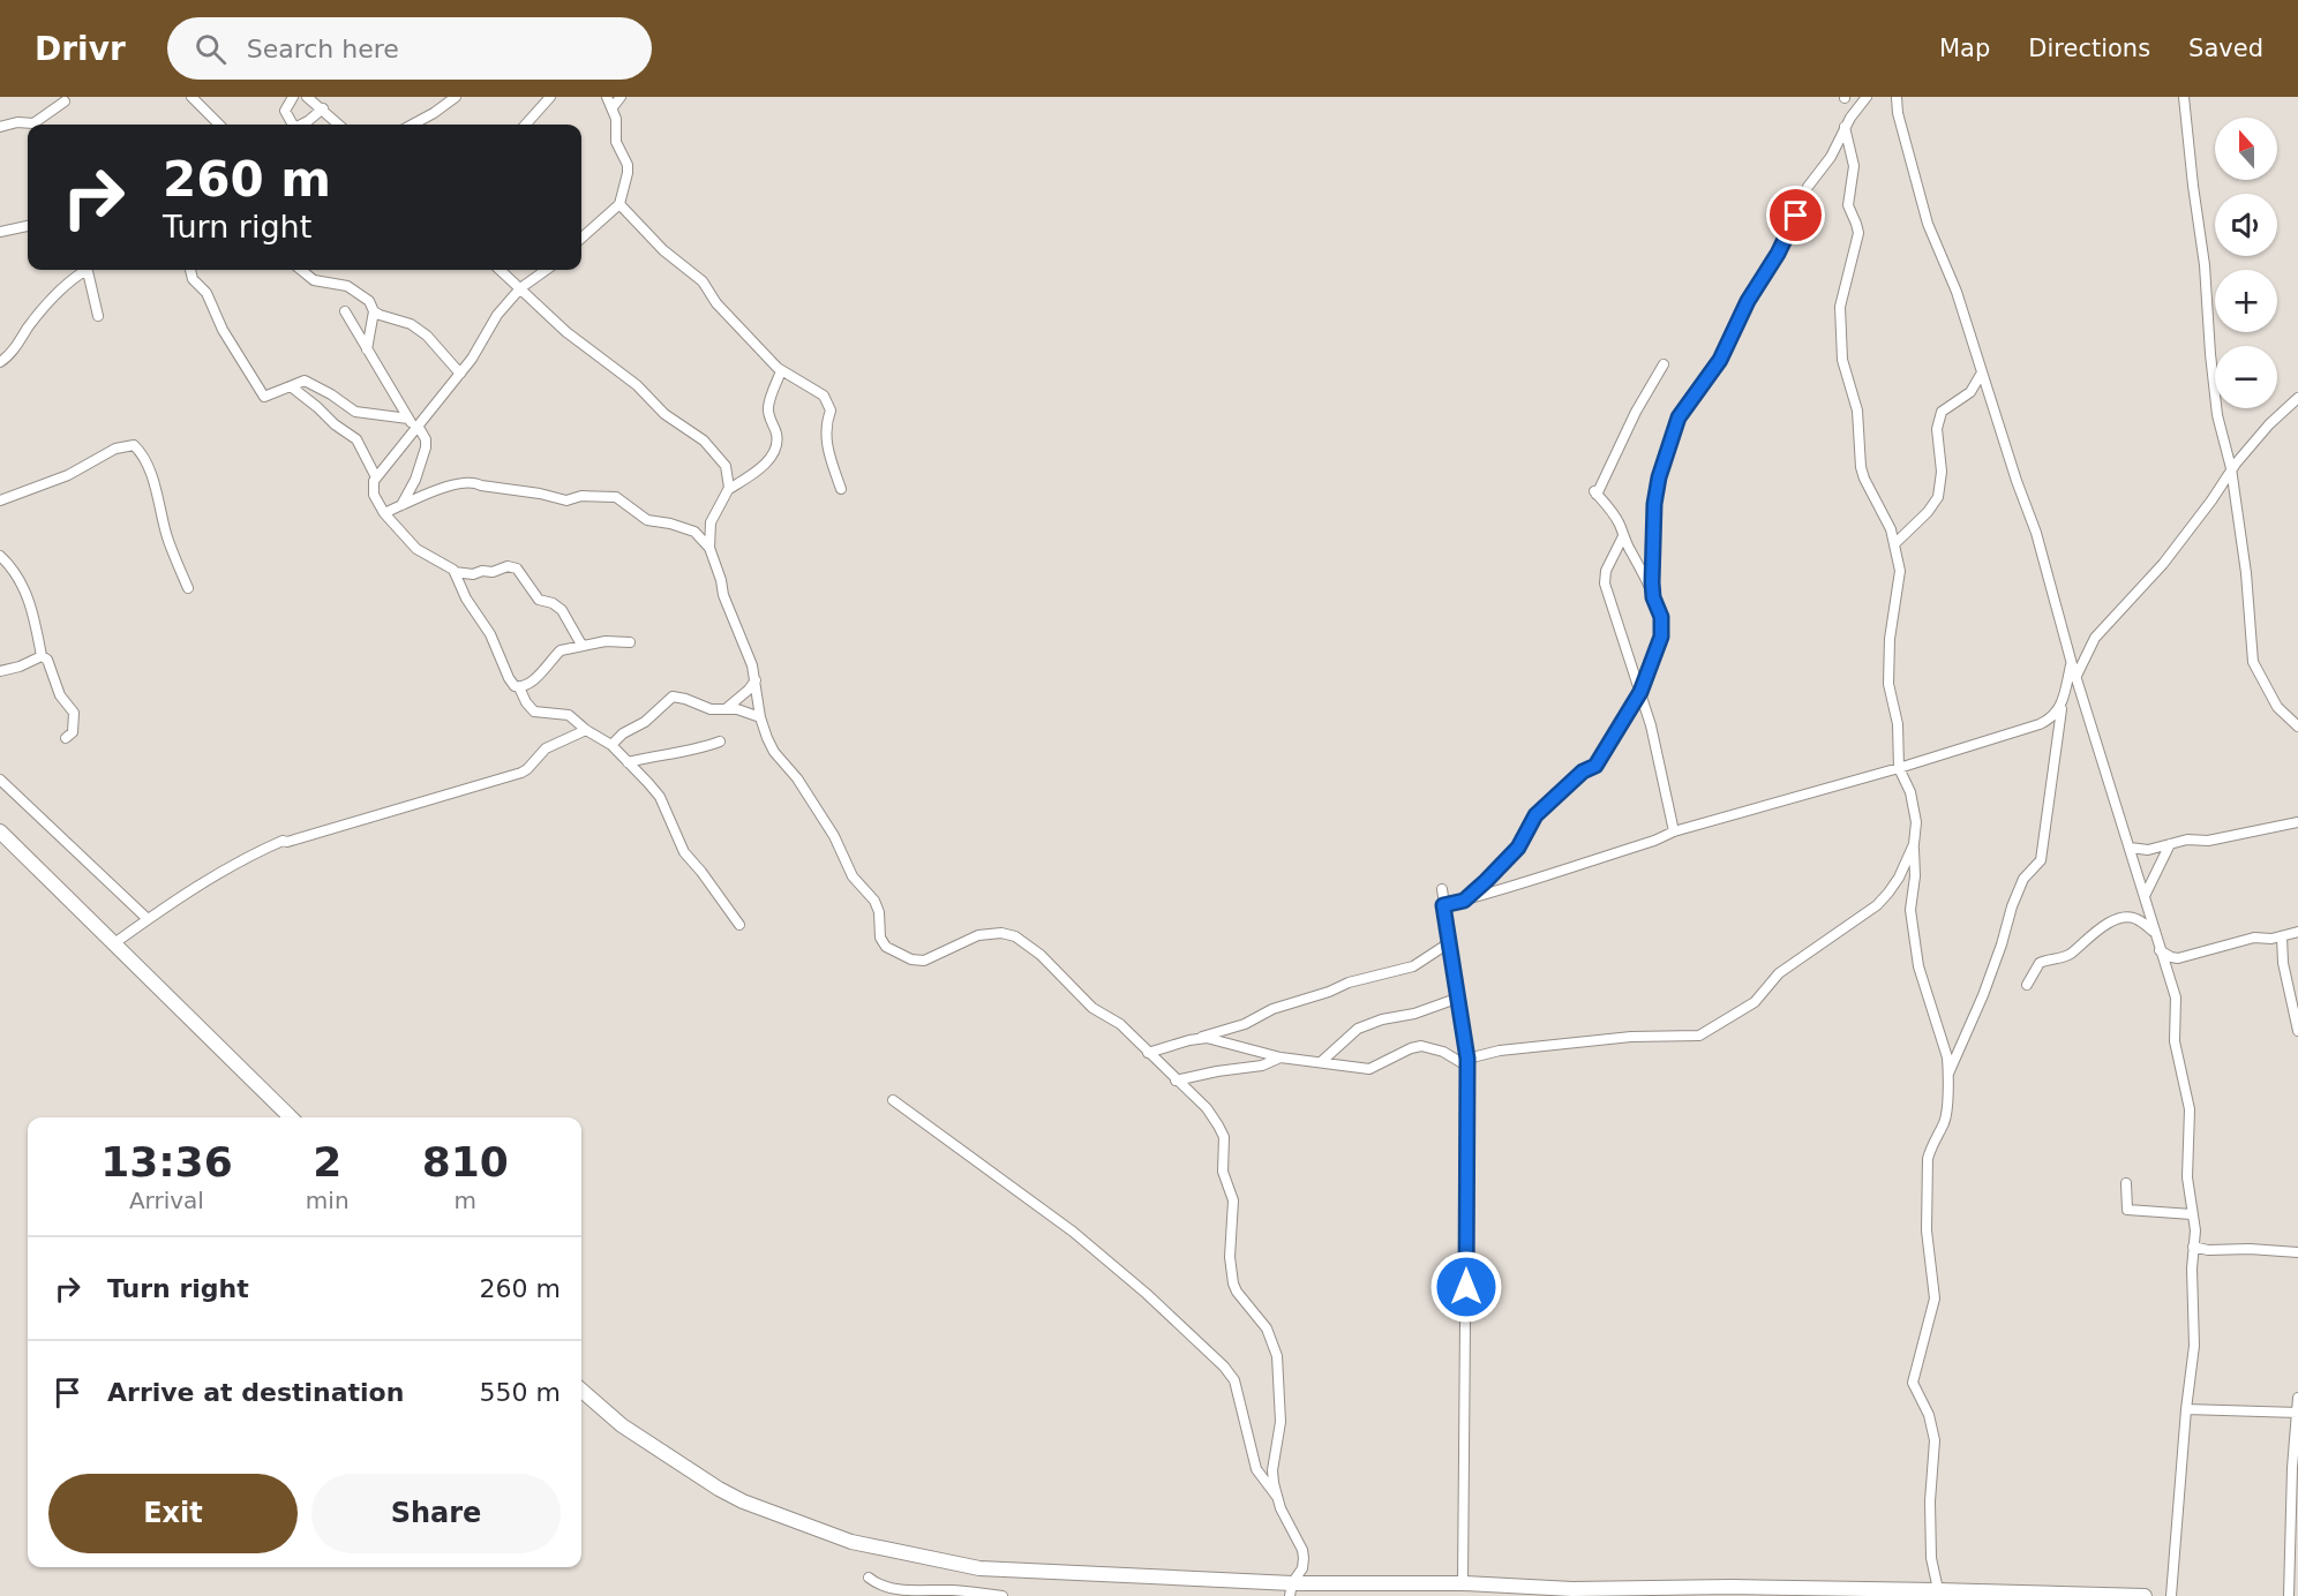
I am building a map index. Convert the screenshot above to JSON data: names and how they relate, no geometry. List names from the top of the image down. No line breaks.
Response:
{"north":"top","page":{"header":"Drivr","search":"Search here","nav":["Map","Directions","Saved"],"map_buttons":["+","−"],"turn":["260 m","Turn right"],"eta":["13:36","Arrival","2","min","810","m"],"list":[{"name":"Turn right","value":"260 m"},{"name":"Arrive at destination","value":"550 m"}],"buttons":["Exit","Share"]}}
